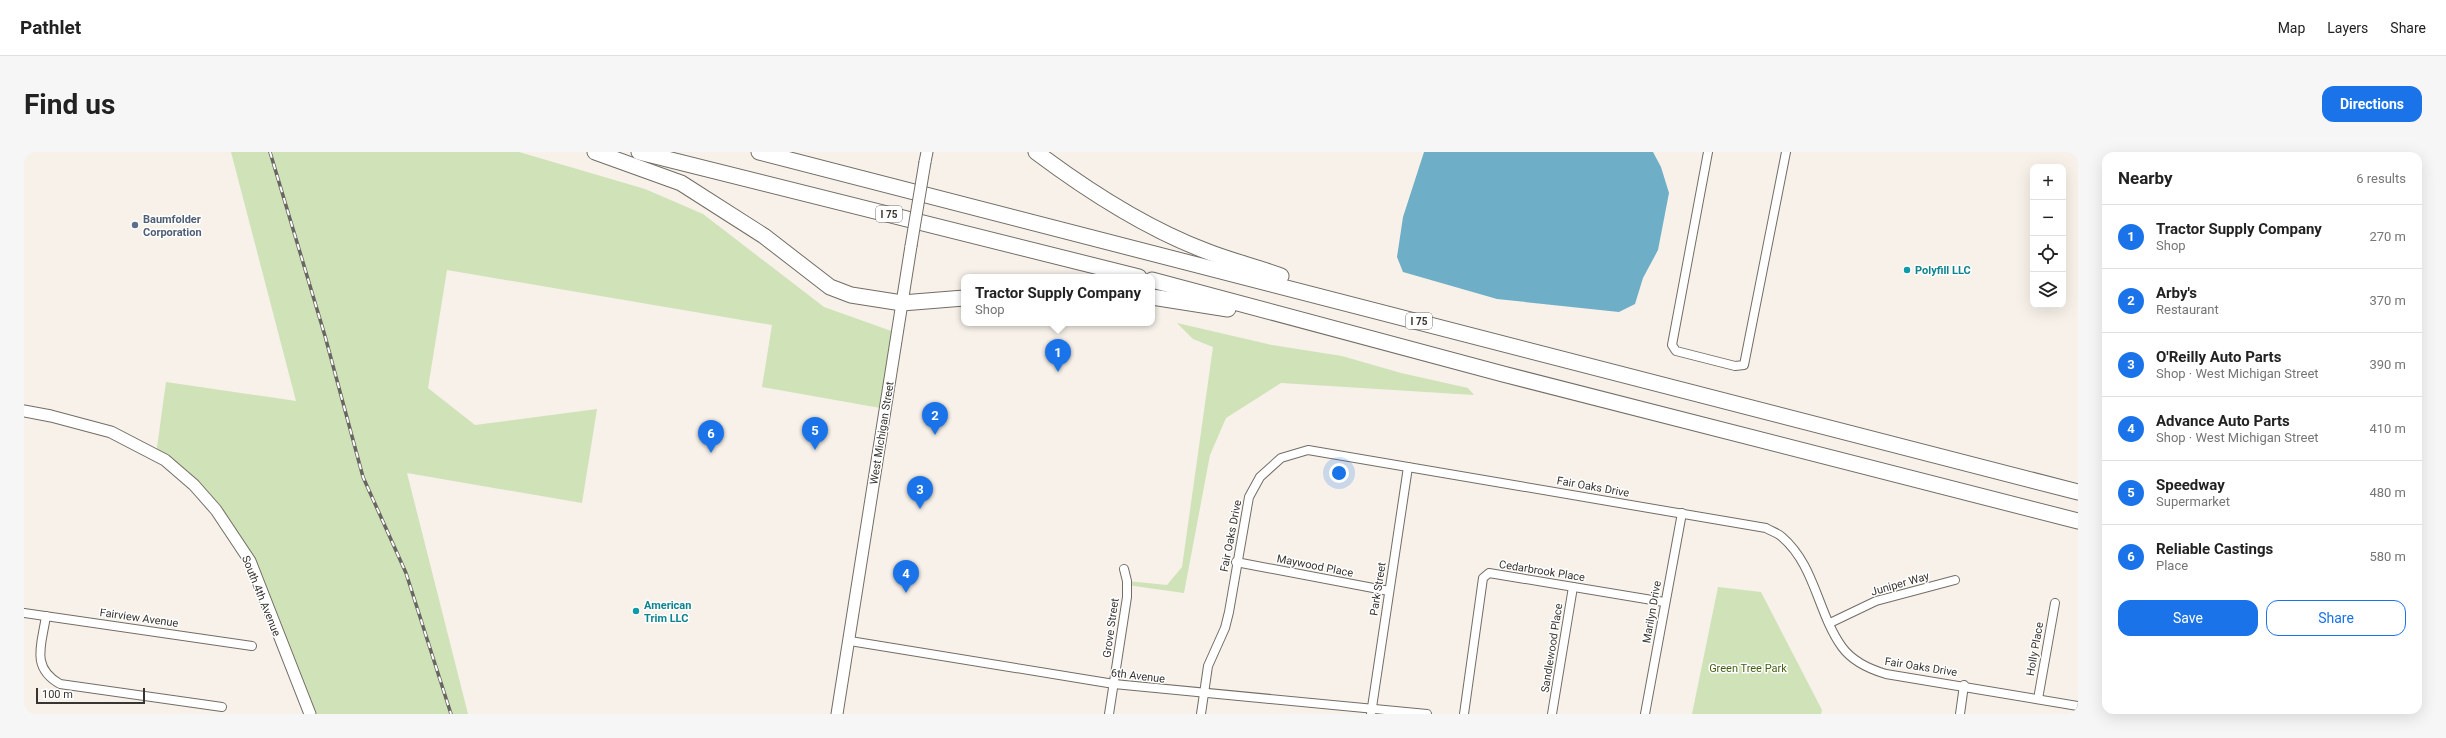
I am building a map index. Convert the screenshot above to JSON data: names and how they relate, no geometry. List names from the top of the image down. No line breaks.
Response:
{"streets":{"highway":["I 75"],"main road":["West Michigan Street","South 4th Avenue"],"street":["Fair Oaks Drive","Maywood Place","Cedarbrook Place","Juniper Way","Park Street","Marilyn Drive","Fairview Avenue","Grove Street","Sandlewood Place","Holly Place","6th Avenue"]},"crossings":[["West Michigan Street","6th Avenue"],["Fair Oaks Drive","Maywood Place"],["Fair Oaks Drive","Juniper Way"],["Fair Oaks Drive","Park Street"],["Fair Oaks Drive","Marilyn Drive"],["Fair Oaks Drive","Holly Place"],["Fair Oaks Drive","6th Avenue"],["Maywood Place","Park Street"],["Cedarbrook Place","Marilyn Drive"],["Cedarbrook Place","Sandlewood Place"],["Park Street","6th Avenue"],["Grove Street","6th Avenue"]],"parks":["Green Tree Park"],"places":["Baumfolder Corporation","Polyfill LLC","American Trim LLC"],"scale_bar":"100 m","page":{"header":"Pathlet","nav":["Map","Layers","Share"],"buttons":["Directions",["Save","Share"]],"title":"Find us","heading":["Nearby","6 results"],"map_buttons":["+","−"],"list":[{"mark":"1","name":"Tractor Supply Company","note":"Shop","value":"270 m"},{"mark":"2","name":"Arby's","note":"Restaurant","value":"370 m"},{"mark":"3","name":"O'Reilly Auto Parts","note":"Shop · West Michigan Street","value":"390 m"},{"mark":"4","name":"Advance Auto Parts","note":"Shop · West Michigan Street","value":"410 m"},{"mark":"5","name":"Speedway","note":"Supermarket","value":"480 m"},{"mark":"6","name":"Reliable Castings","note":"Place","value":"580 m"}],"popup":["Tractor Supply Company","Shop"],"pins":["1","2","5","6","3","4"],"scale":"100 m"}}
